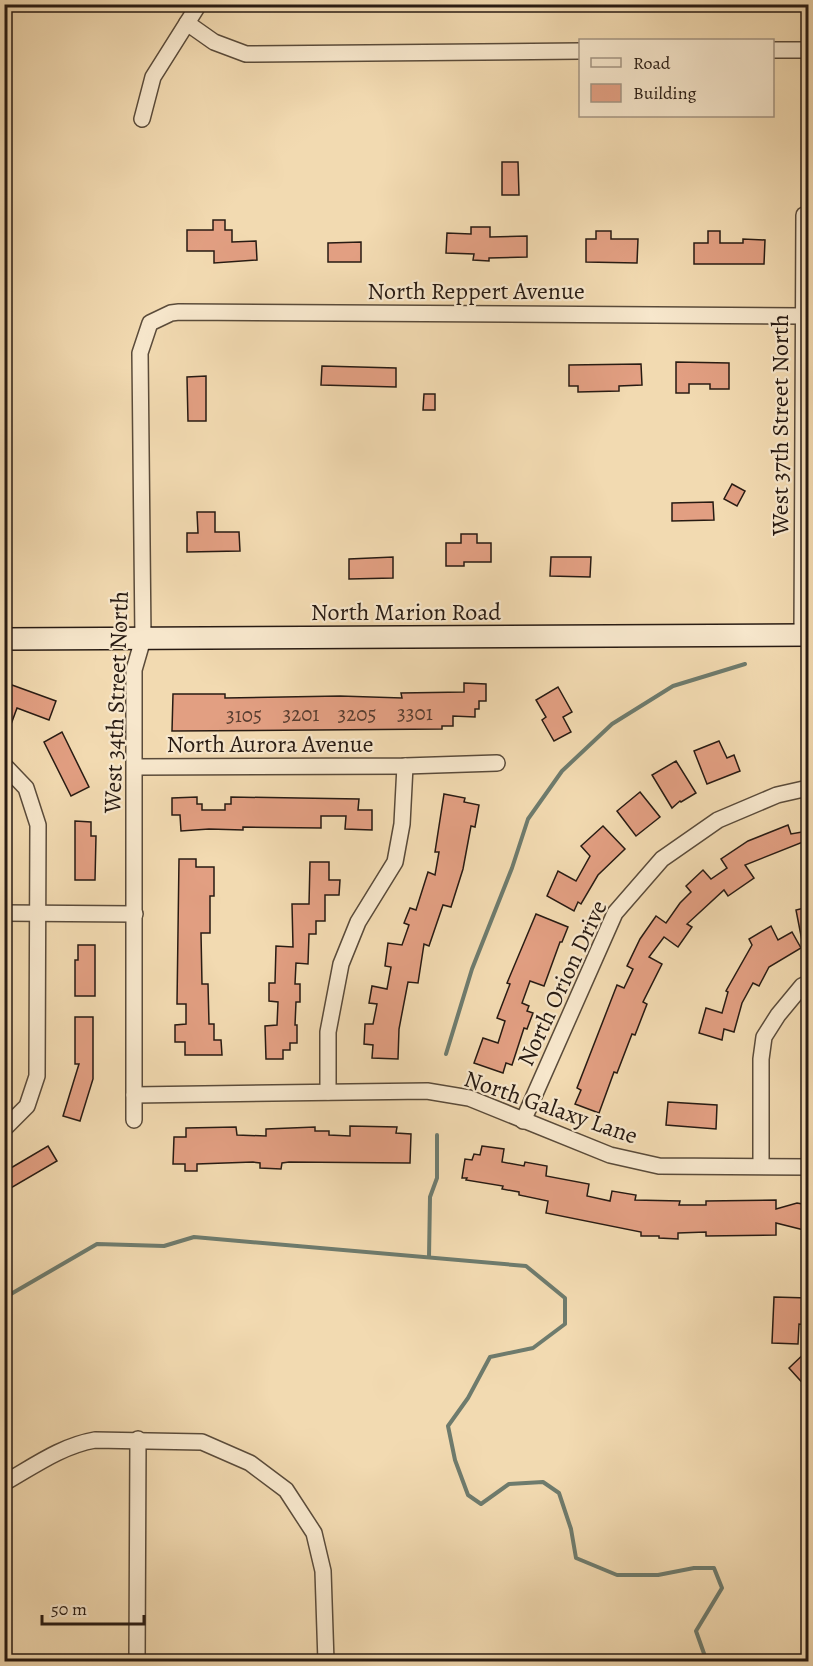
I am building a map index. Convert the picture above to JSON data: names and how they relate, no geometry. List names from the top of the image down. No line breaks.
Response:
{"streets":{"main road":["North Marion Road"],"street":["North Reppert Avenue","West 37th Street North","West 34th Street North","North Aurora Avenue","North Orion Drive","North Galaxy Lane"]},"crossings":[["North Reppert Avenue","West 37th Street North"],["North Reppert Avenue","West 34th Street North"],["West 37th Street North","North Marion Road"],["North Marion Road","West 34th Street North"],["West 34th Street North","North Aurora Avenue"],["West 34th Street North","North Galaxy Lane"],["North Orion Drive","North Galaxy Lane"]],"house_numbers":["3301","3201","3205","3105"],"legend":["Road","Building"],"scale_bar":"50 m"}
